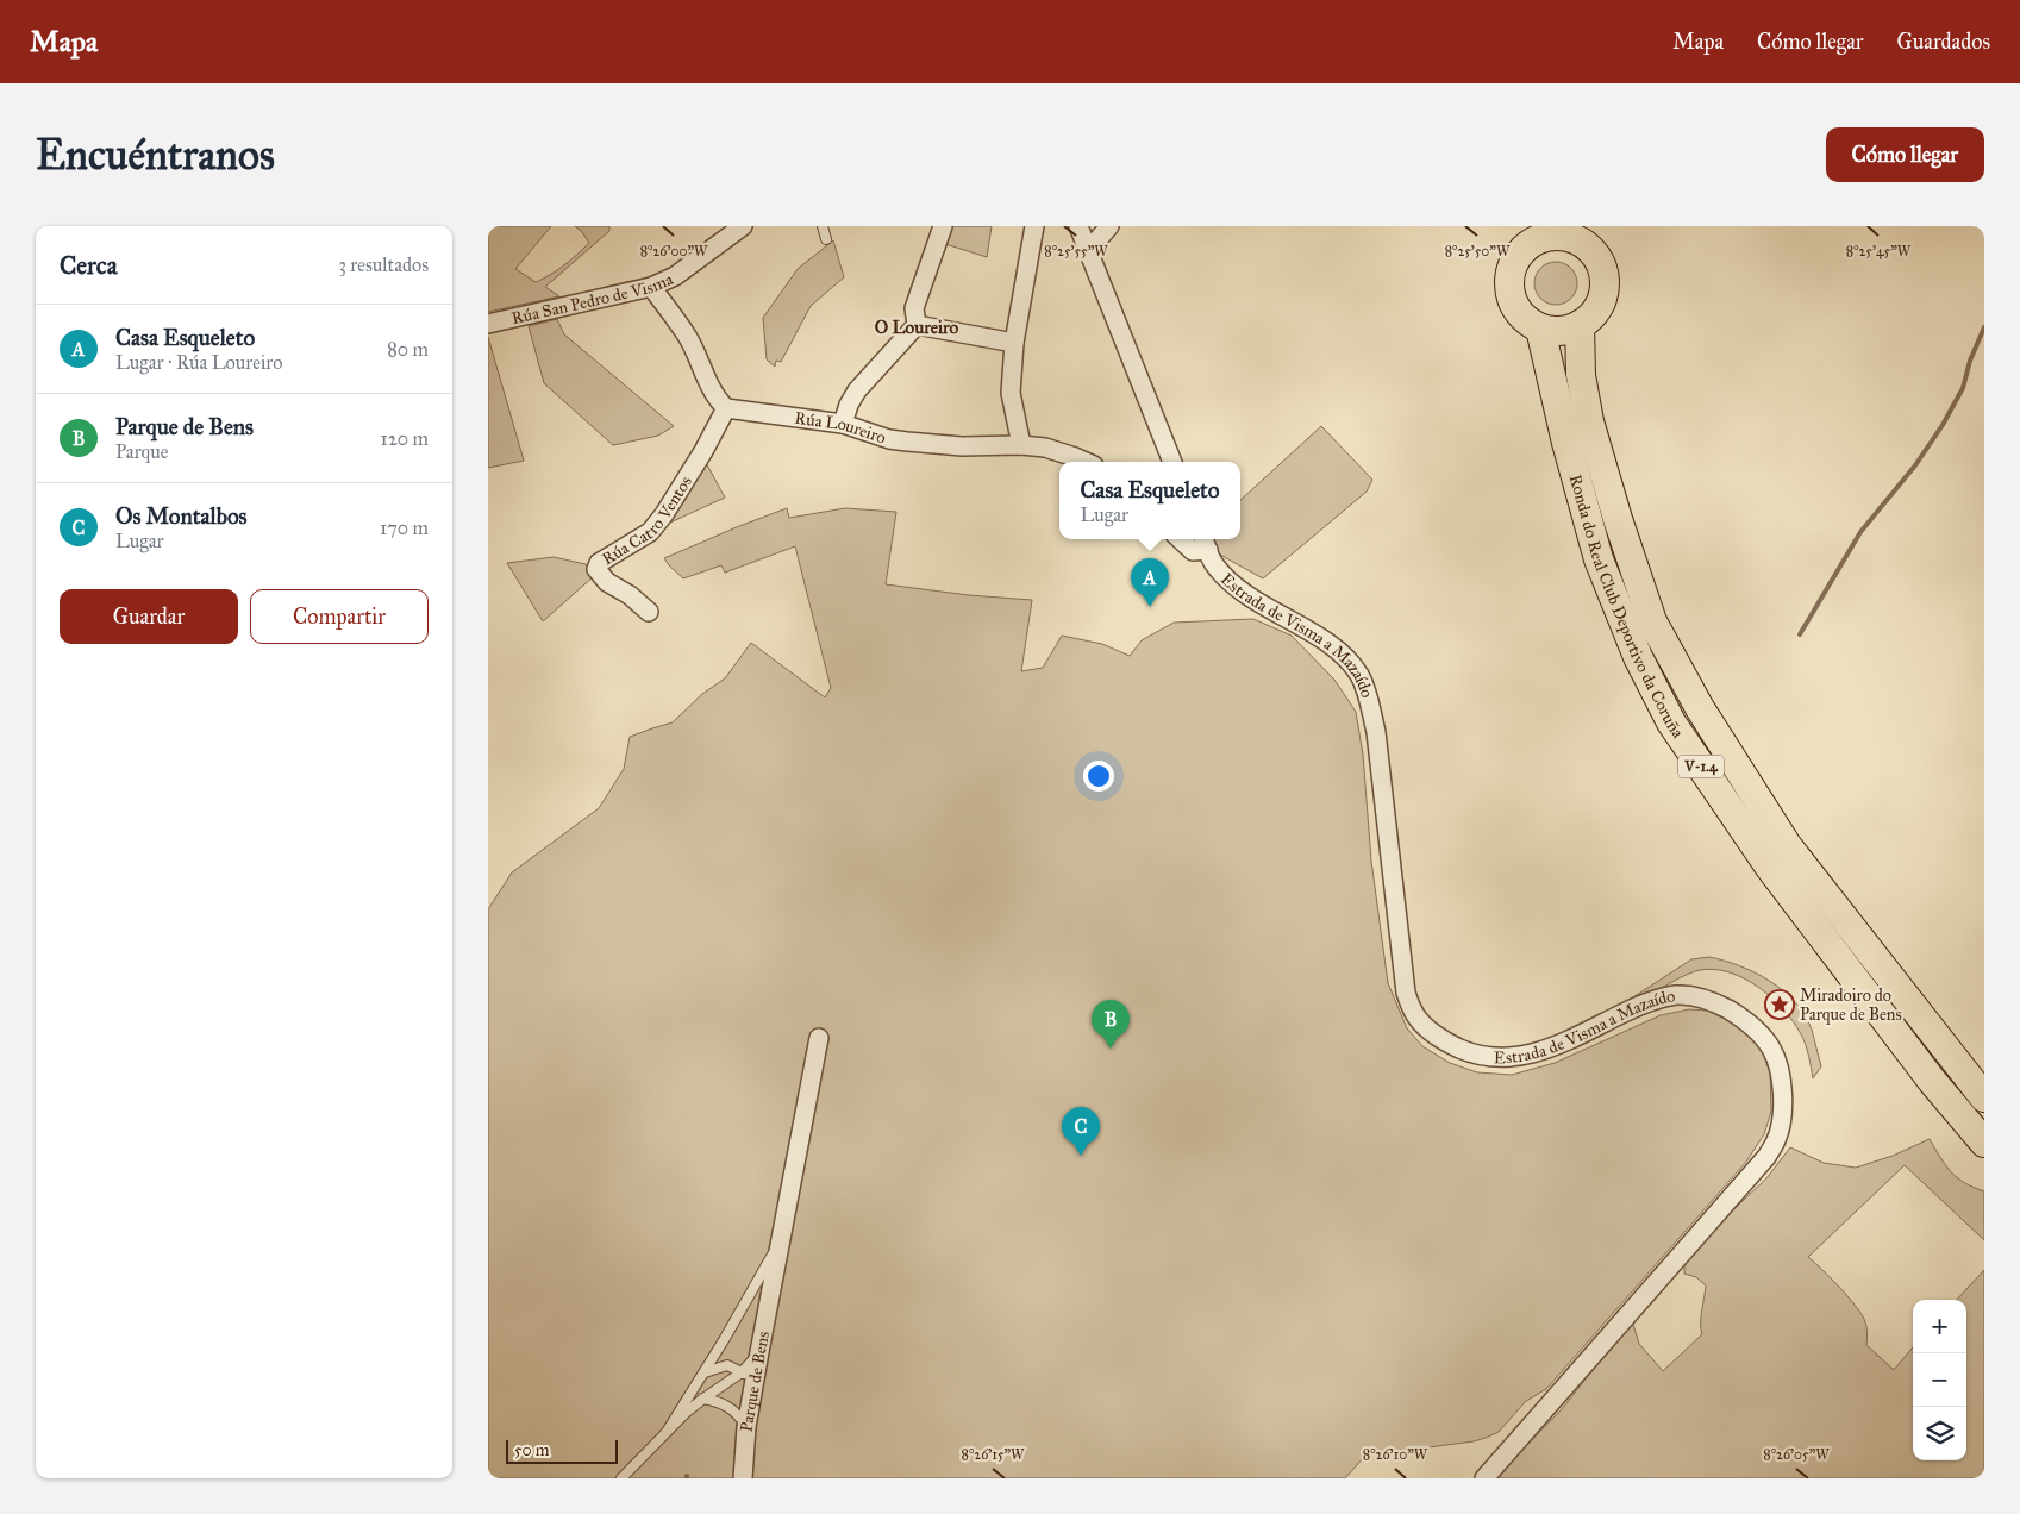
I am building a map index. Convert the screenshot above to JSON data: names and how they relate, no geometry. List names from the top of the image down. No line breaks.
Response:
{"streets":{"highway":["Ronda do Real Club Deportivo da Coruña","V-1.4"],"street":["Rúa San Pedro de Visma","Rúa Loureiro","Rúa Catro Ventos","Estrada de Visma a Mazaído","Parque de Bens"]},"crossings":[["Rúa Loureiro","Rúa Catro Ventos"]],"districts":["O Loureiro"],"places":{"place":["Miradoiro do Parque de Bens"]},"scale_bar":"50 m","page":{"header":"Mapa","nav":["Mapa","Cómo llegar","Guardados"],"buttons":["Cómo llegar",["Guardar","Compartir"]],"title":"Encuéntranos","heading":["Cerca","3 resultados"],"list":[{"mark":"A","name":"Casa Esqueleto","note":"Lugar · Rúa Loureiro","value":"80 m"},{"mark":"B","name":"Parque de Bens","note":"Parque","value":"120 m"},{"mark":"C","name":"Os Montalbos","note":"Lugar","value":"170 m"}],"popup":["Casa Esqueleto","Lugar"],"pins":["A","B","C"],"map_buttons":["+","−"],"scale":"50 m"},"coordinates":["8°25'45\"W","8°26'00\"W","8°25'55\"W","8°25'50\"W","8°26'15\"W","8°26'10\"W","8°26'05\"W"]}
